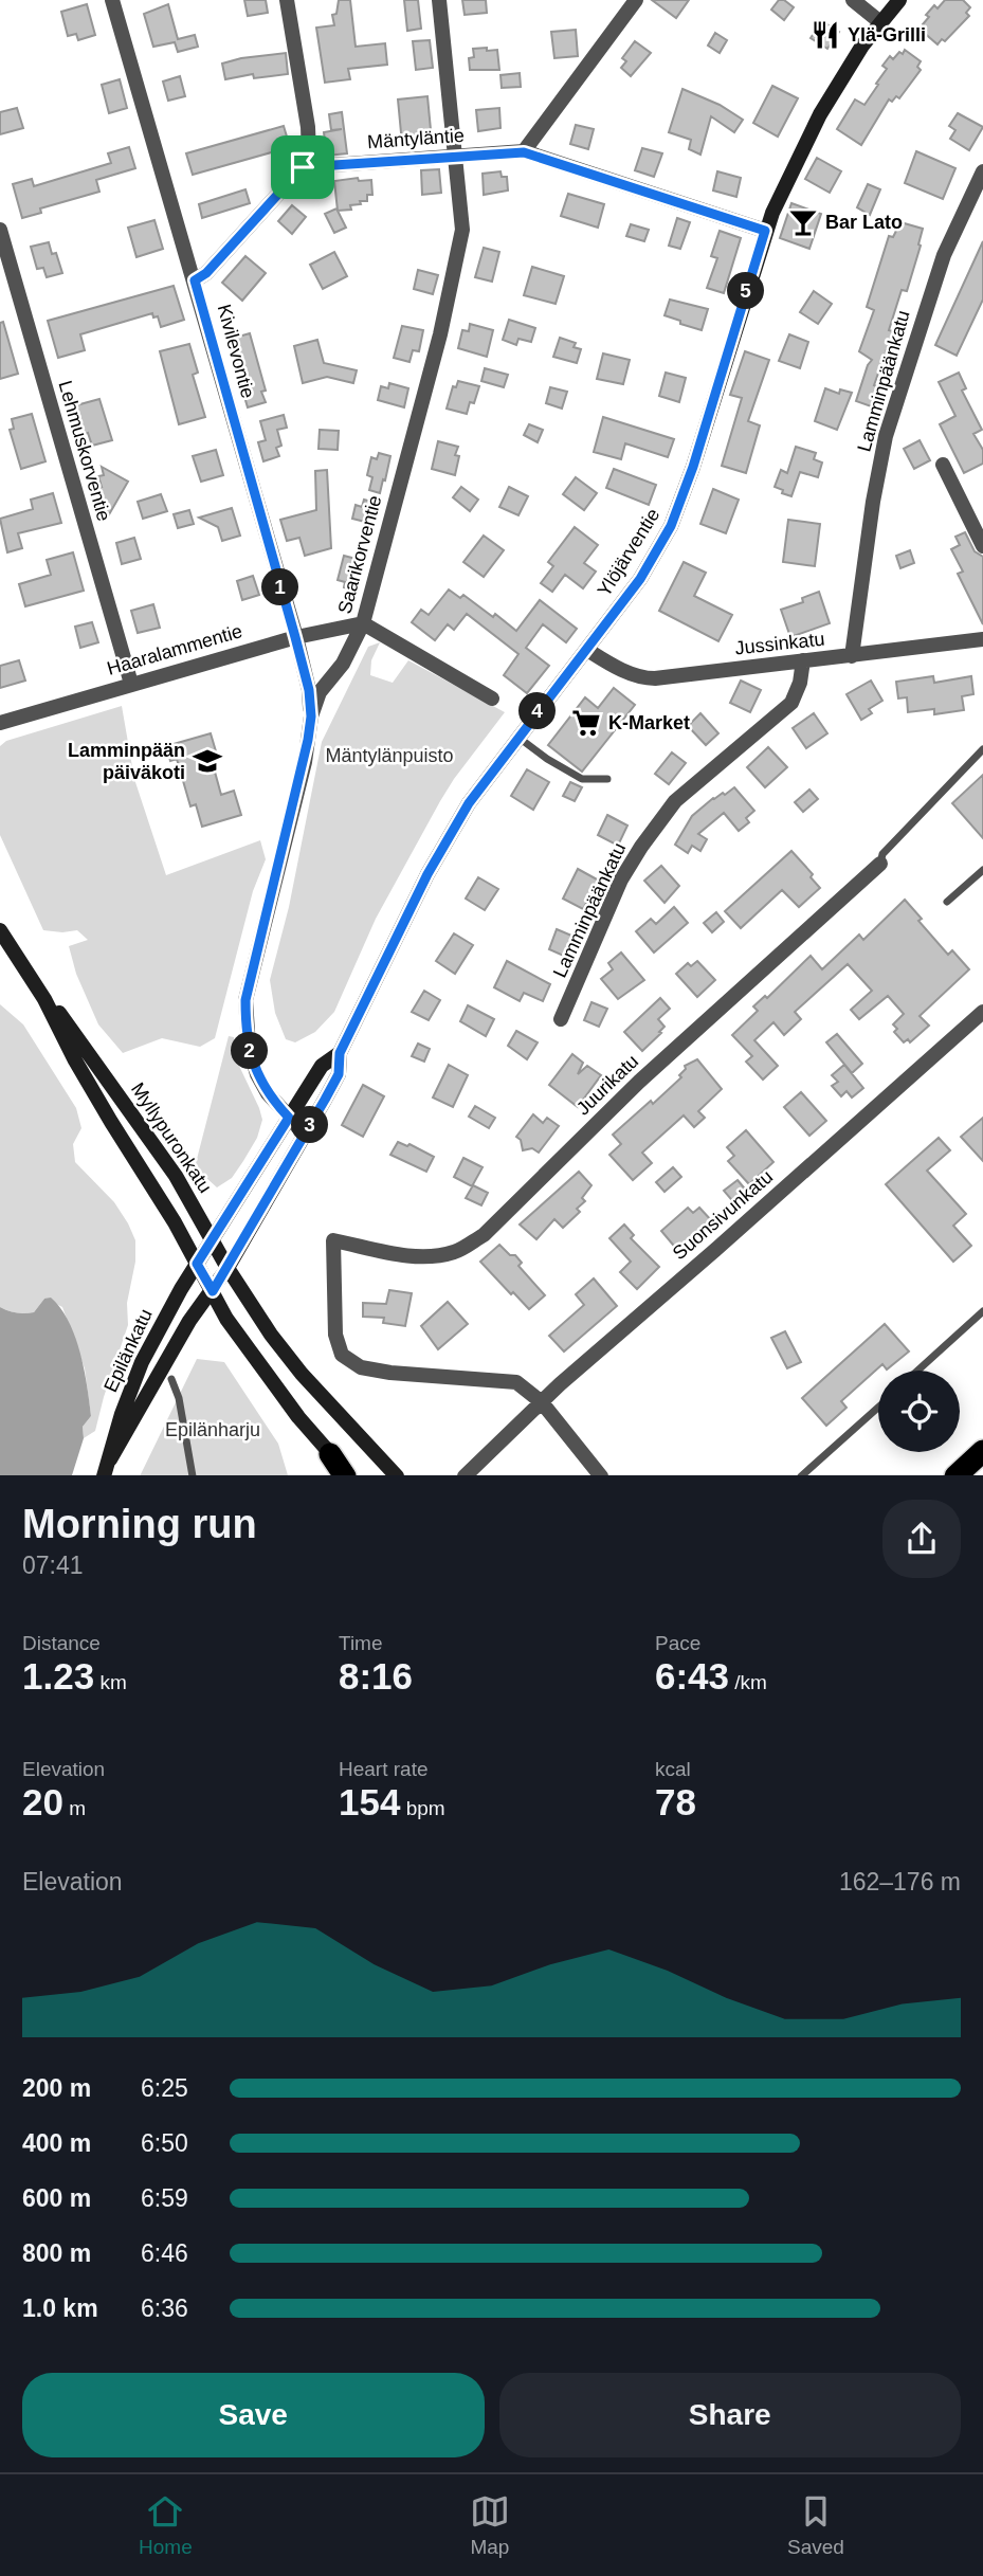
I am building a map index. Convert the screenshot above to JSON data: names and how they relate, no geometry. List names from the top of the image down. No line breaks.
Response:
{"streets":{"main road":["Ylöjärventie","Myllypuronkatu","Epilänkatu"],"street":["Mäntyläntie","Kivilevontie","Lamminpäänkatu","Lehmuskorventie","Saarikorventie","Jussinkatu","Haaralammentie","Juurikatu","Suonsivunkatu"]},"crossings":[["Mäntyläntie","Ylöjärventie"],["Mäntyläntie","Saarikorventie"],["Kivilevontie","Saarikorventie"],["Kivilevontie","Haaralammentie"],["Lamminpäänkatu","Jussinkatu"],["Lehmuskorventie","Haaralammentie"],["Ylöjärventie","Saarikorventie"],["Ylöjärventie","Jussinkatu"],["Ylöjärventie","Myllypuronkatu"],["Ylöjärventie","Epilänkatu"],["Saarikorventie","Haaralammentie"],["Juurikatu","Suonsivunkatu"],["Myllypuronkatu","Epilänkatu"]],"parks":["Mäntylänpuisto","Epilänharju"],"places":{"restaurant":["Ylä-Grilli"],"bar":["Bar Lato"],"supermarket":["K-Market"],"school or university":["Lamminpään päiväkoti"]},"page":{"pins":["5","1","4","2","3"],"heading":["Morning run","07:41"],"stats":[["Distance","1.23 km"],["Time","8:16"],["Pace","6:43 /km"],["Elevation","20 m"],["Heart rate","154 bpm"],["kcal","78"]],"chart":["Elevation","162–176 m"],"list":[{"name":"200 m","note":"6:25"},{"name":"400 m","note":"6:50"},{"name":"600 m","note":"6:59"},{"name":"800 m","note":"6:46"},{"name":"1.0 km","note":"6:36"}],"buttons":["Save","Share"],"tabs":["Home","Map","Saved"]}}
